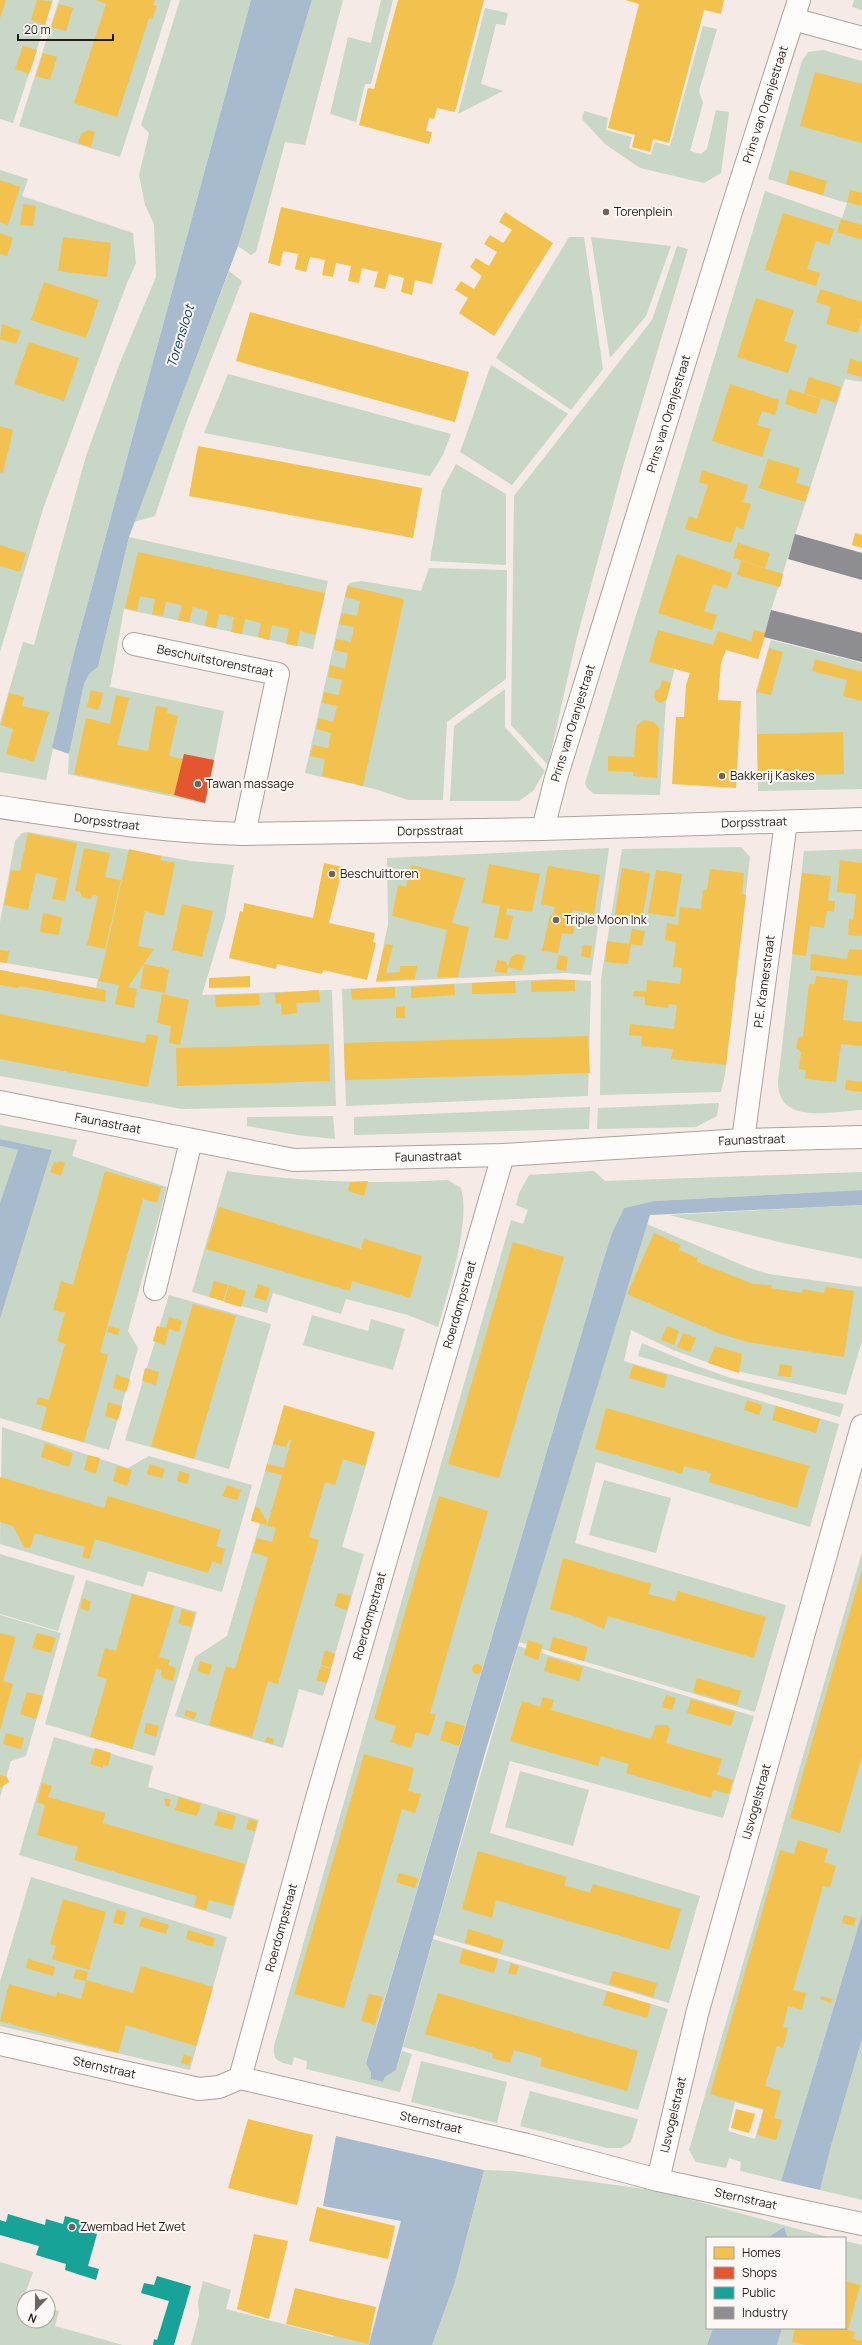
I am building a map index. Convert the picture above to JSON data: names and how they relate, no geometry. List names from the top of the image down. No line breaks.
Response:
{"streets":{"street":["Prins van Oranjestraat","Beschuitstorenstraat","Dorpsstraat","P.E. Kramerstraat","Faunastraat","Roerdompstraat","IJsvogelstraat","Sternstraat"]},"crossings":[["Prins van Oranjestraat","Dorpsstraat"],["Beschuitstorenstraat","Dorpsstraat"],["Dorpsstraat","P.E. Kramerstraat"],["P.E. Kramerstraat","Faunastraat"],["Faunastraat","Roerdompstraat"],["Roerdompstraat","Sternstraat"],["IJsvogelstraat","Sternstraat"]],"water":["Torensloot"],"places":["Torenplein","Bakkerij Kaskes","Tawan massage","Beschuittoren","Triple Moon Ink","Zwembad Het Zwet"],"legend":["Homes","Shops","Public","Industry"],"scale_bar":"20 m","north":"bottom"}
